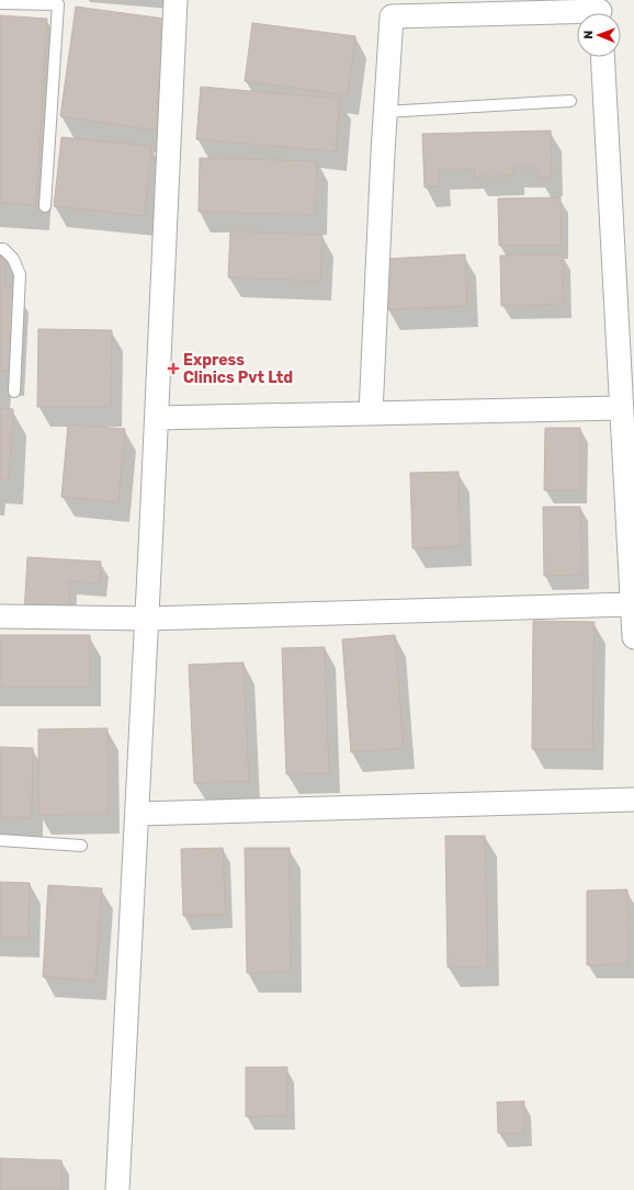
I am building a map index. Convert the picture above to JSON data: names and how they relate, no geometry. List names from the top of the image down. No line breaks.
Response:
{"places":{"health":["Express Clinics Pvt Ltd"]},"north":"left"}
